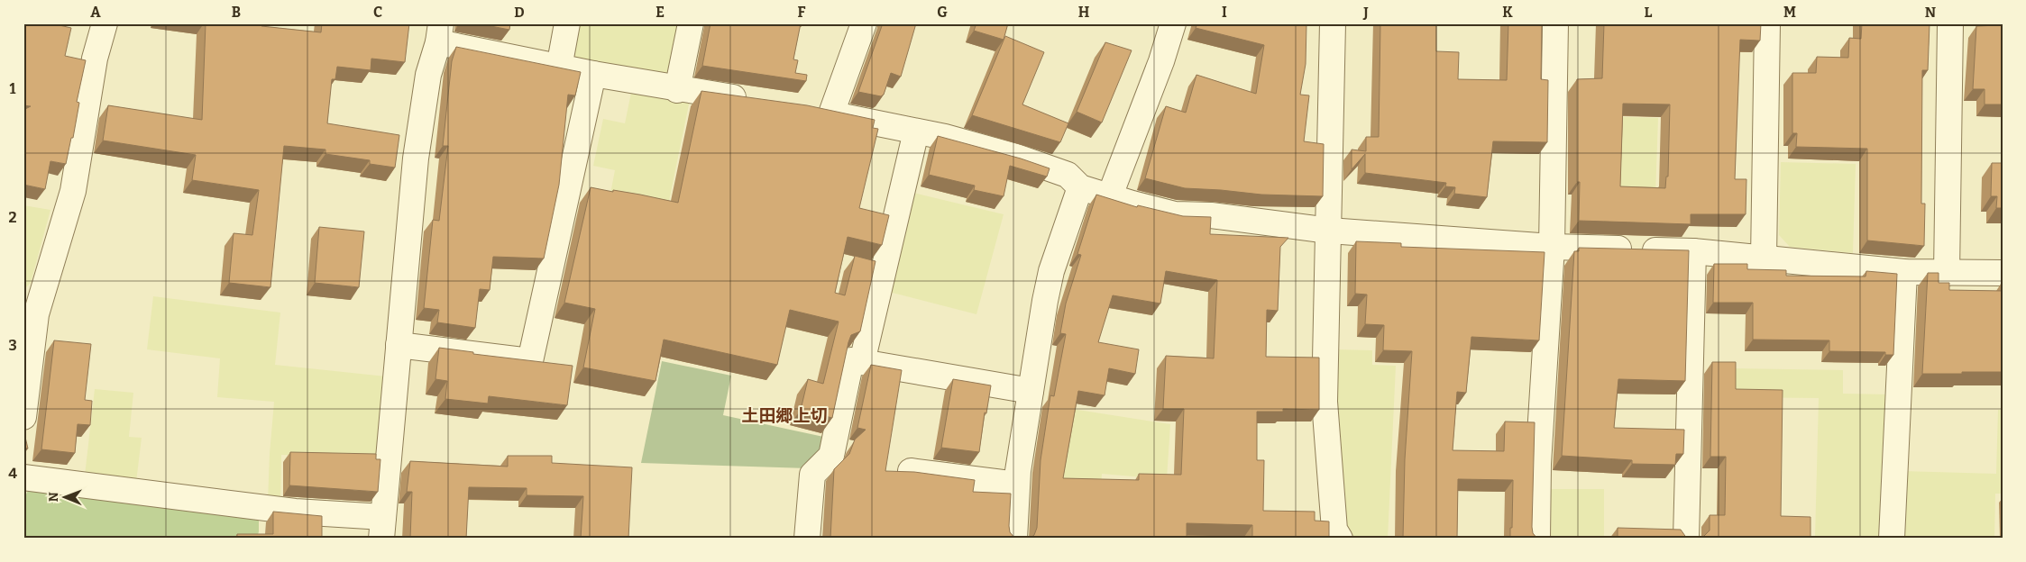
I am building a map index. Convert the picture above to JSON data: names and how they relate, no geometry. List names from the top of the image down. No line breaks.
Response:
{"districts":["土田郷上切"],"north":"left","grid":{"columns":["A","B","C","D","E","F","G","H","I","J","K","L","M","N"],"rows":["1","2","3","4"]}}
